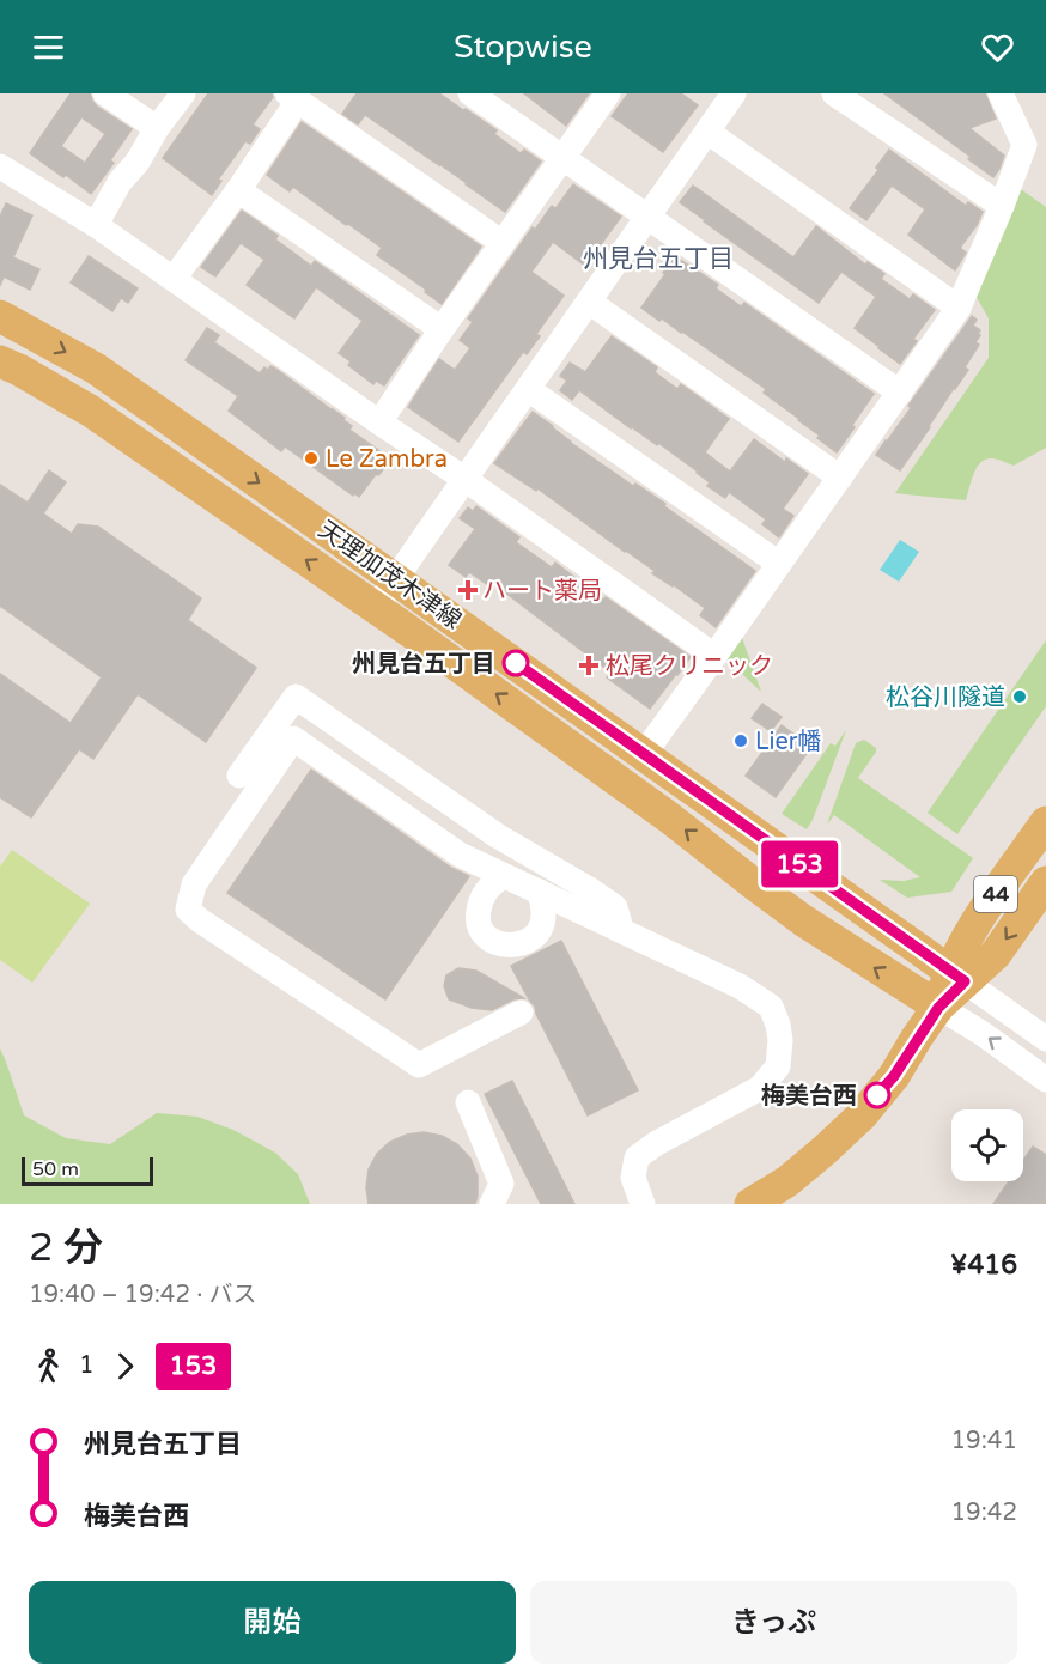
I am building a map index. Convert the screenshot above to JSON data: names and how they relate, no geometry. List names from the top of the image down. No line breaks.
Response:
{"streets":{"main road":["天理加茂木津線","44"]},"crossings":[["天理加茂木津線","44"]],"districts":["州見台五丁目"],"places":{"other":["Le Zambra","州見台五丁目","松谷川隧道","Lier幡","梅美台西"],"health":["ハート薬局","松尾クリニック"]},"lines":["bus line 153"],"scale_bar":"50 m","page":{"header":"Stopwise","on_map":"153","scale":"50 m","heading":["2 分","19:40 – 19:42 · バス","¥416"],"legs":["1","153"],"list":[{"name":"州見台五丁目","value":"19:41"},{"name":"梅美台西","value":"19:42"}],"buttons":["開始","きっぷ"]}}
